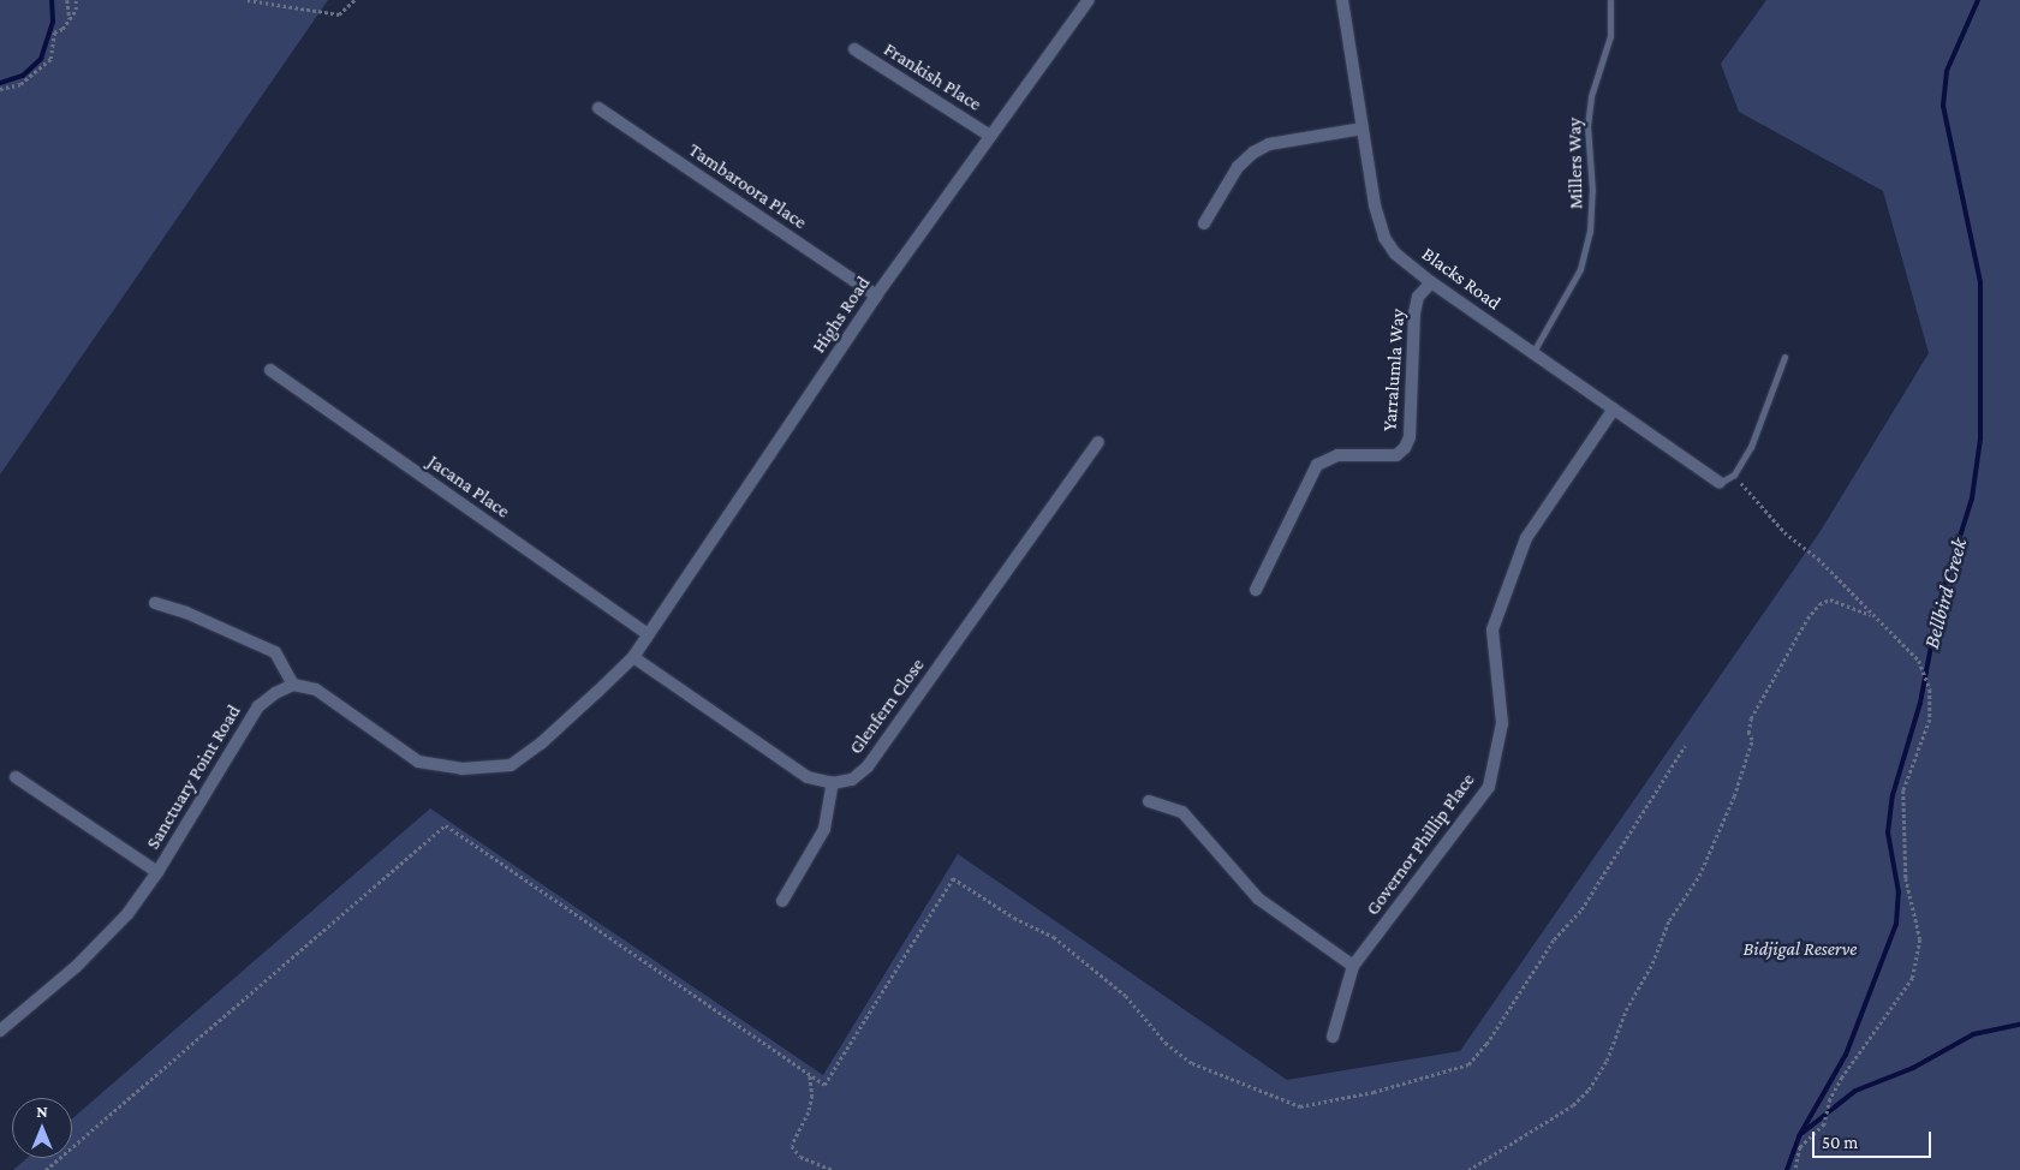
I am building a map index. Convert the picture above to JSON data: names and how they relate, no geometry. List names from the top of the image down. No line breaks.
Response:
{"streets":{"street":["Frankish Place","Tambaroora Place","Blacks Road","Highs Road","Yarralumla Way","Jacana Place","Glenfern Close","Sanctuary Point Road","Governor Phillip Place"],"lane":["Millers Way"]},"crossings":[["Frankish Place","Highs Road"],["Millers Way","Blacks Road"],["Tambaroora Place","Highs Road"],["Blacks Road","Yarralumla Way"],["Blacks Road","Governor Phillip Place"],["Highs Road","Jacana Place"]],"water":["Bellbird Creek"],"parks":["Bidjigal Reserve"],"scale_bar":"50 m","north":"top"}
